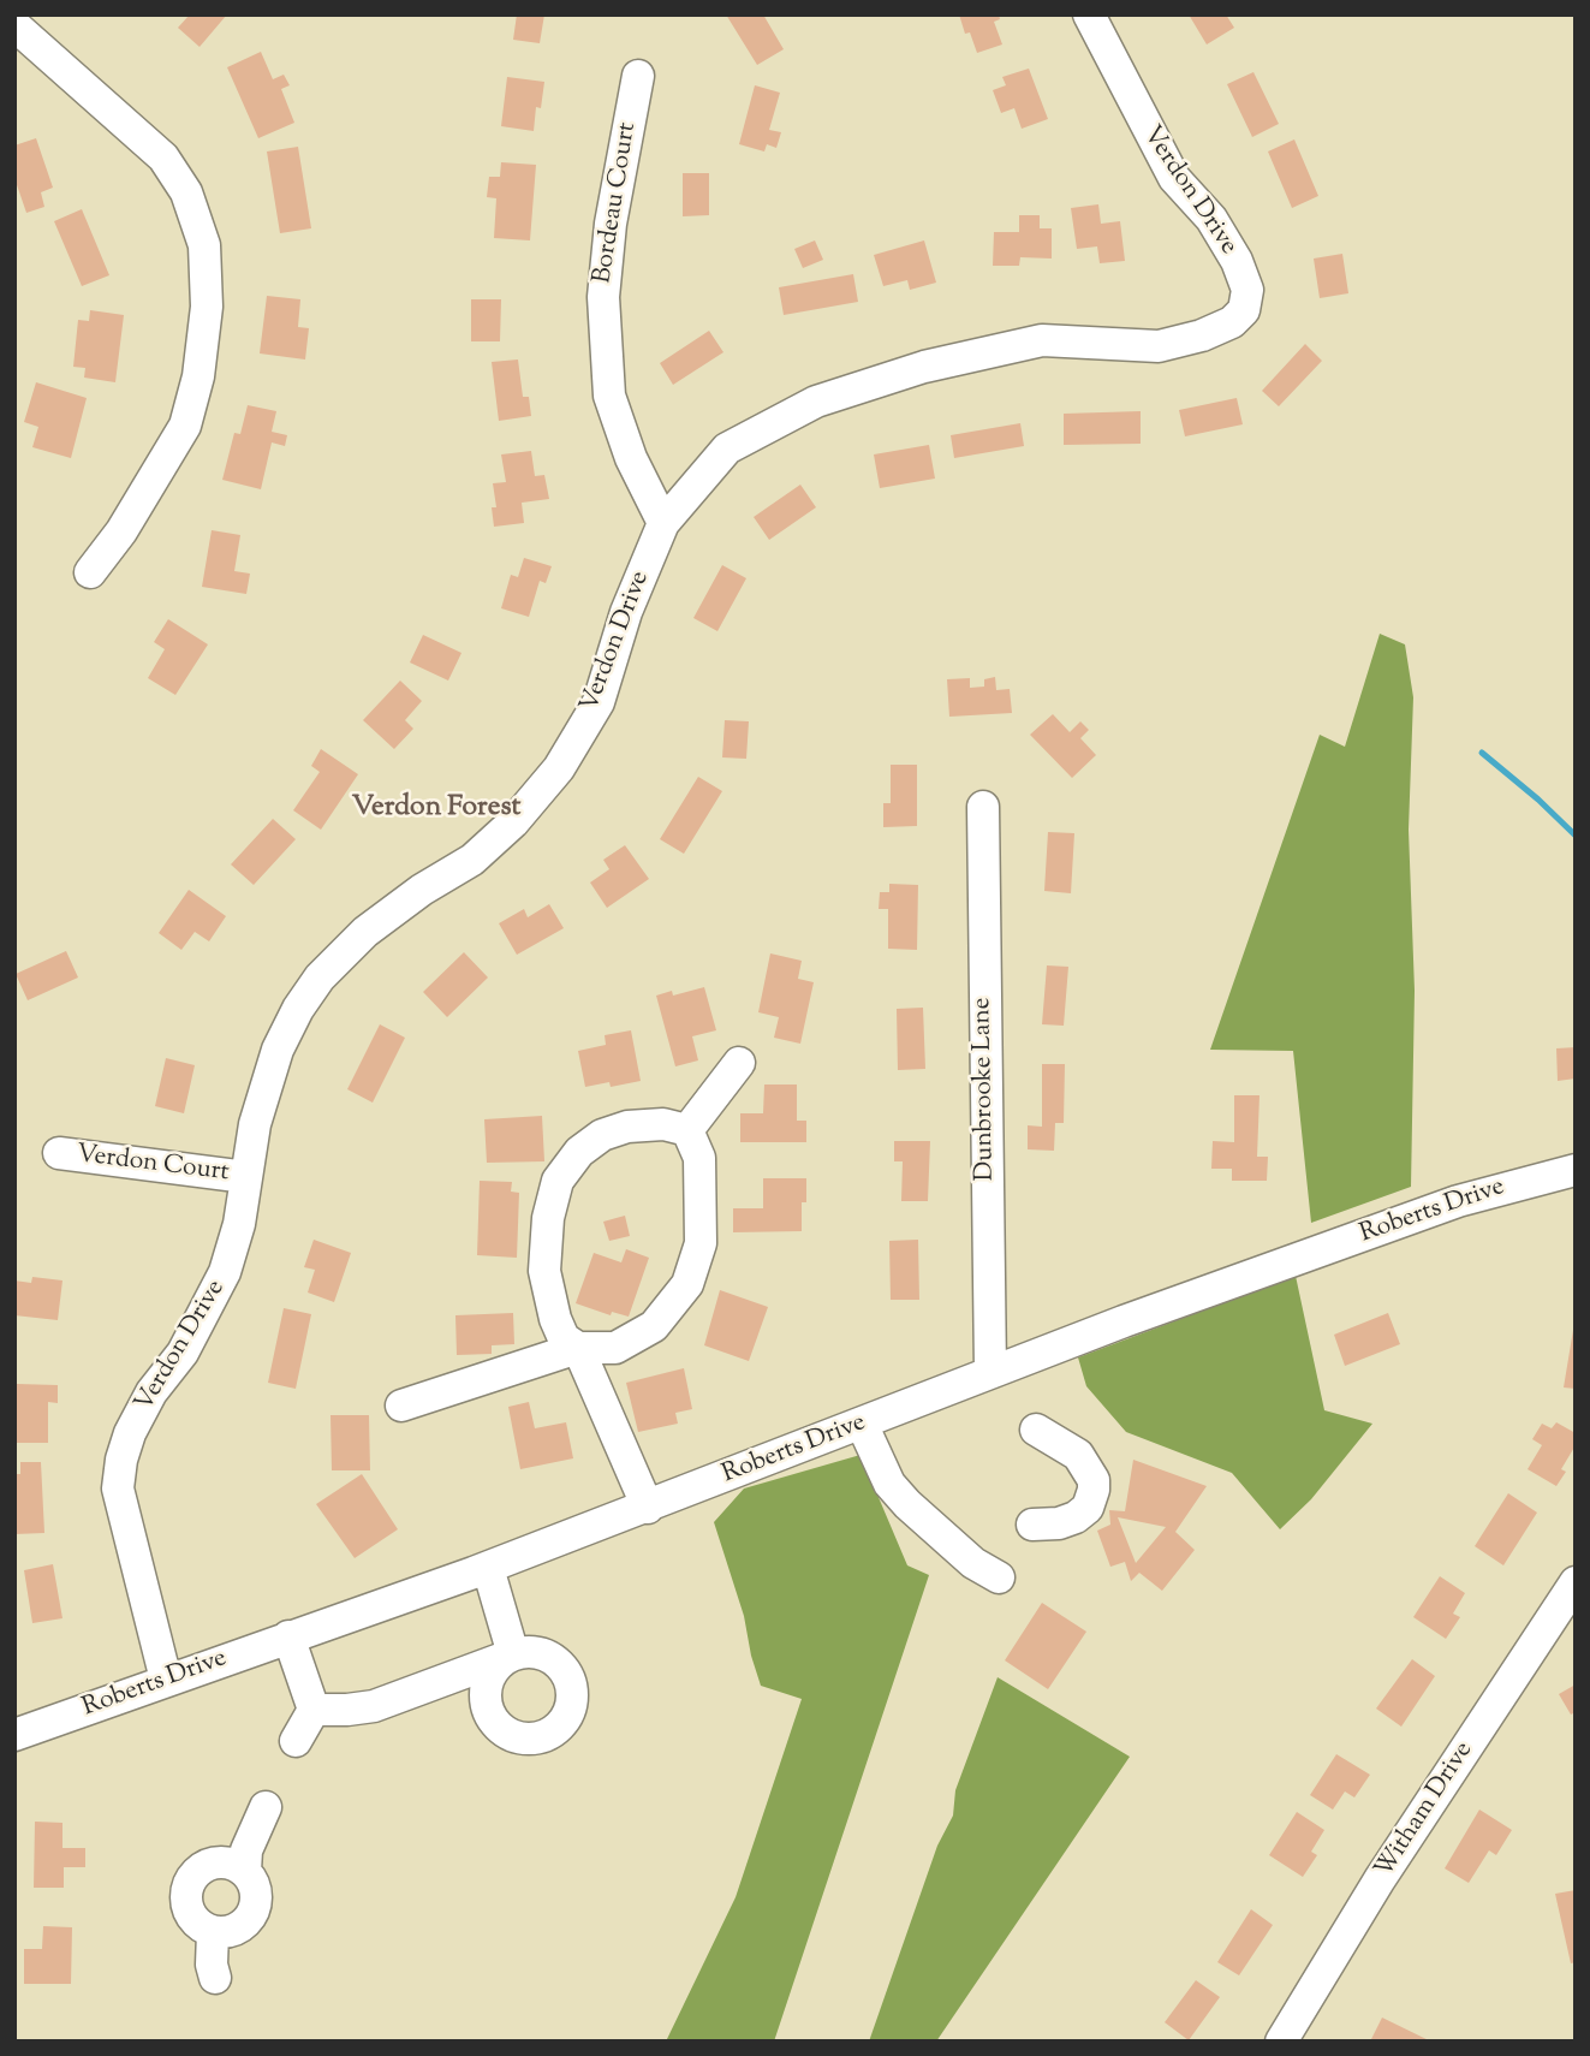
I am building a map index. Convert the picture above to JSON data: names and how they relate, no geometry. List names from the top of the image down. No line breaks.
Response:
{"streets":{"street":["Verdon Drive","Bordeau Court","Dunbrooke Lane","Verdon Court","Roberts Drive","Witham Drive"]},"crossings":[["Verdon Drive","Bordeau Court"],["Verdon Drive","Verdon Court"],["Verdon Drive","Roberts Drive"],["Dunbrooke Lane","Roberts Drive"]],"districts":["Verdon Forest"]}
